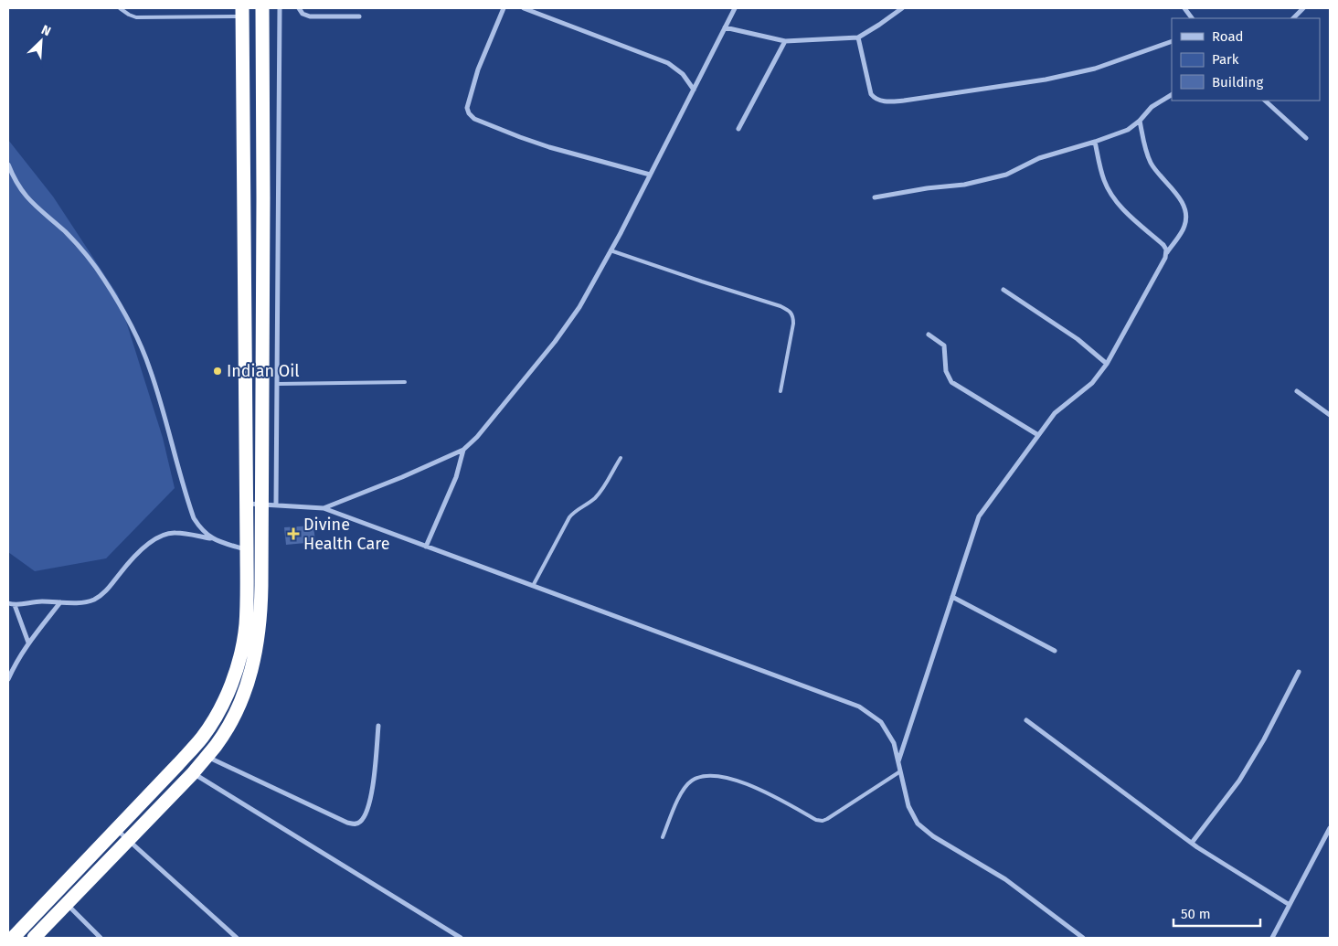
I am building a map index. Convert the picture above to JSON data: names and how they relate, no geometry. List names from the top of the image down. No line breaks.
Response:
{"places":{"other":["Indian Oil"],"health":["Divine Health Care"]},"legend":["Road","Park","Building"],"scale_bar":"50 m","north":"top right"}
